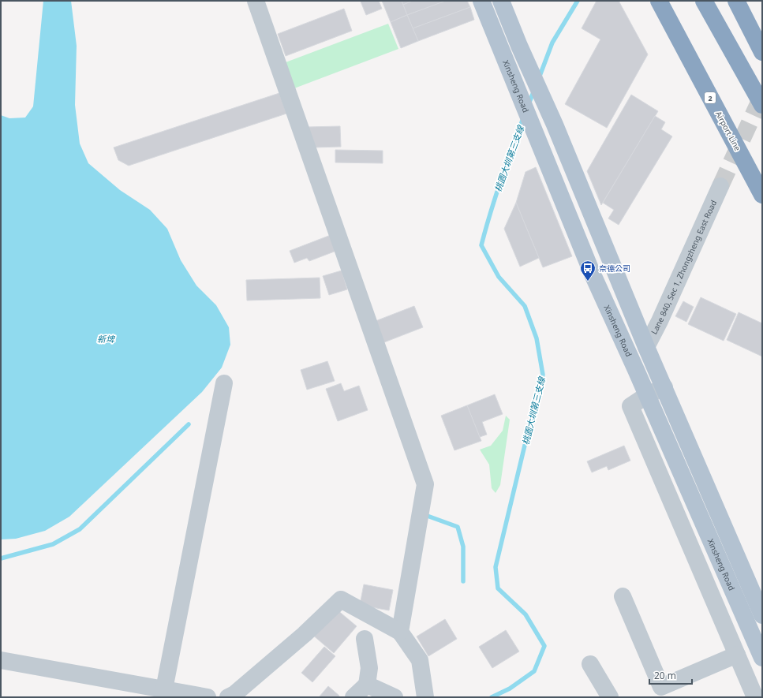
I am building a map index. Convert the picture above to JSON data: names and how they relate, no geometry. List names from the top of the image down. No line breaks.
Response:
{"streets":{"highway":["2","Airport Line"],"main road":["Xinsheng Road"],"street":["Lane 840, Sec 1, Zhongzheng East Road"]},"water":["桃園大圳第三支線","新埤"],"places":{"bus stop":["奈德公司"]},"scale_bar":"20 m"}
